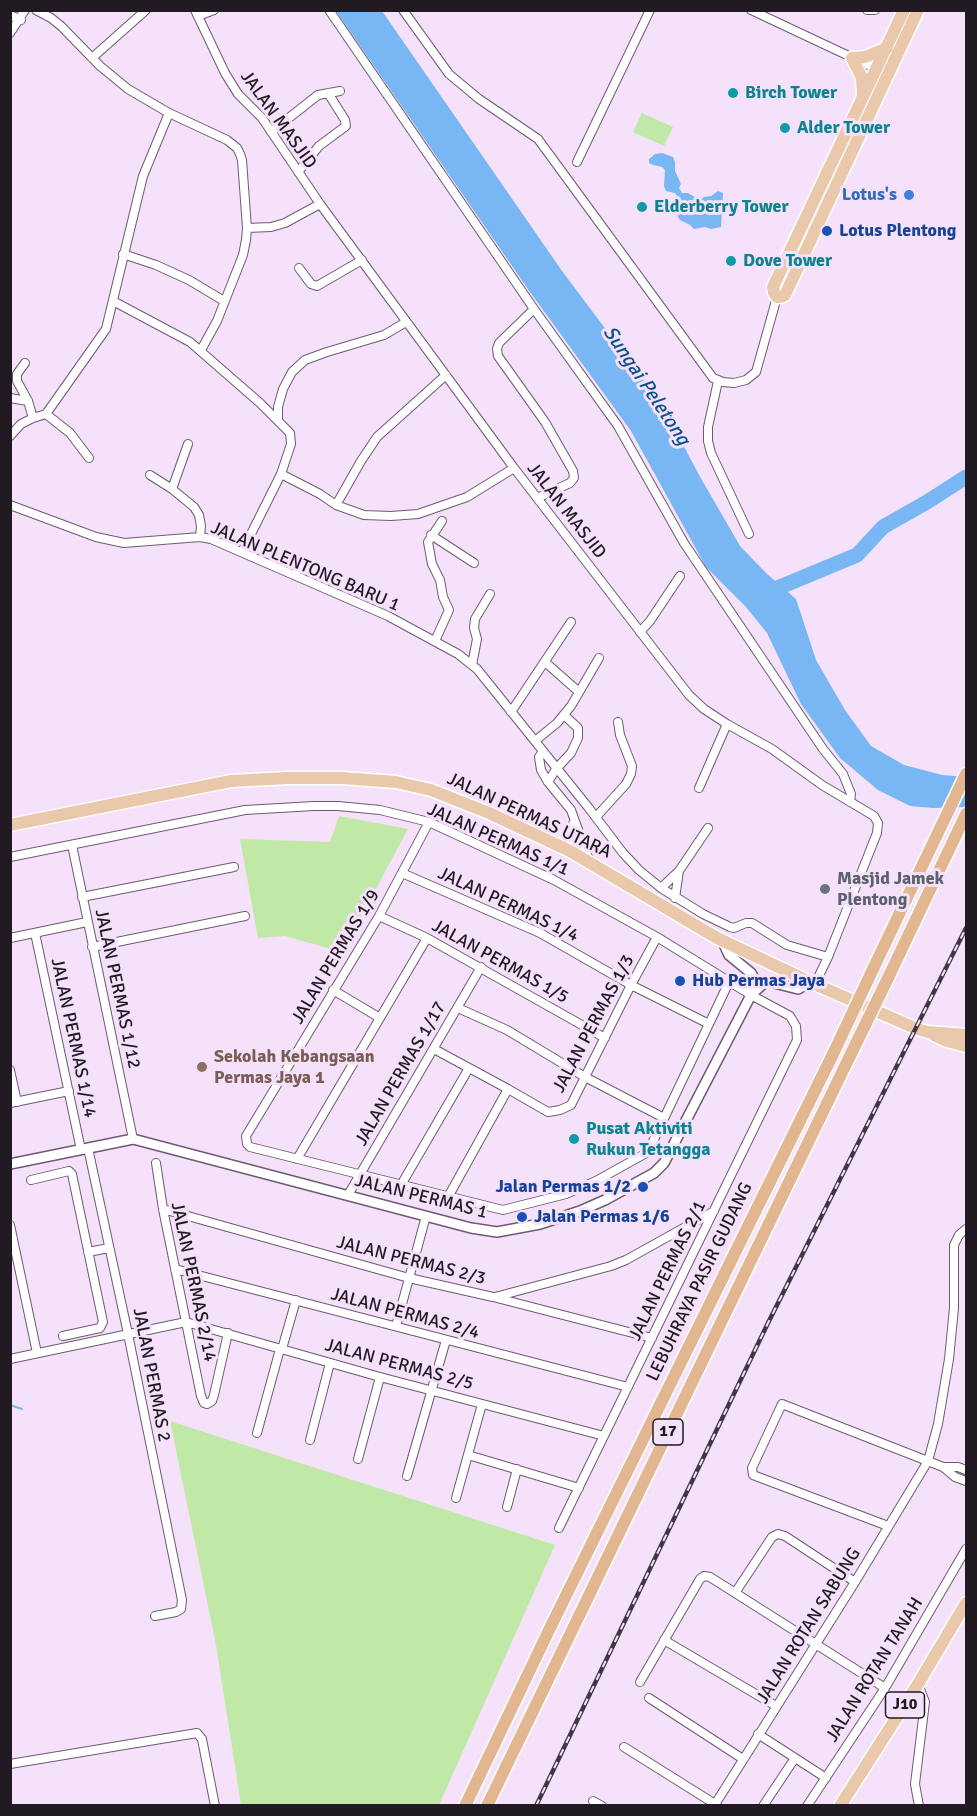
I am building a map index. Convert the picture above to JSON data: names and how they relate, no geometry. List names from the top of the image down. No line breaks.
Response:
{"streets":{"highway":["LEBUHRAYA PASIR GUDANG","17"],"main road":["JALAN PERMAS UTARA","J10"],"street":["JALAN MASJID","JALAN PLENTONG BARU 1","JALAN PERMAS 1/1","JALAN PERMAS 1/4","JALAN PERMAS 1/9","JALAN PERMAS 1/5","JALAN PERMAS 1/12","JALAN PERMAS 1/3","JALAN PERMAS 1/14","JALAN PERMAS 1/17","JALAN PERMAS 1","JALAN PERMAS 2/3","JALAN PERMAS 2/1","JALAN PERMAS 2/14","JALAN PERMAS 2/4","JALAN PERMAS 2/5","JALAN PERMAS 2","JALAN ROTAN SABUNG","JALAN ROTAN TANAH"]},"crossings":[["JALAN MASJID","JALAN PLENTONG BARU 1"],["JALAN MASJID","JALAN PERMAS UTARA"],["JALAN PERMAS 1/1","JALAN PERMAS 1/9"],["JALAN PERMAS 1/1","JALAN PERMAS 1/12"],["JALAN PERMAS 1/1","JALAN PERMAS 1/3"],["JALAN PERMAS 1/1","JALAN PERMAS 1"],["JALAN PERMAS 1/1","JALAN PERMAS 2/1"],["JALAN PERMAS 1/4","JALAN PERMAS 1/9"],["JALAN PERMAS 1/4","JALAN PERMAS 1/3"],["JALAN PERMAS 1/9","JALAN PERMAS 1/5"],["JALAN PERMAS 1/5","JALAN PERMAS 1/3"],["JALAN PERMAS 1/5","JALAN PERMAS 1/17"],["JALAN PERMAS 1/12","JALAN PERMAS 1"],["JALAN PERMAS 1/14","JALAN PERMAS 1"],["JALAN PERMAS 1/14","JALAN PERMAS 2"],["JALAN PERMAS 1/17","JALAN PERMAS 1"],["JALAN PERMAS 1","JALAN PERMAS 2"],["JALAN PERMAS 2/3","JALAN PERMAS 2/1"],["JALAN PERMAS 2/3","JALAN PERMAS 2/14"],["JALAN PERMAS 2/1","JALAN PERMAS 2/4"],["JALAN PERMAS 2/1","JALAN PERMAS 2/5"],["JALAN PERMAS 2/14","JALAN PERMAS 2/4"],["JALAN PERMAS 2/14","JALAN PERMAS 2/5"]],"water":["Sungai Peletong"],"places":["Birch Tower","Alder Tower","Lotus's","Elderberry Tower","Lotus Plentong","Dove Tower","Masjid Jamek Plentong","Hub Permas Jaya","Sekolah Kebangsaan Permas Jaya 1","Pusat Aktiviti Rukun Tetangga","Jalan Permas 1/2","Jalan Permas 1/6"]}
